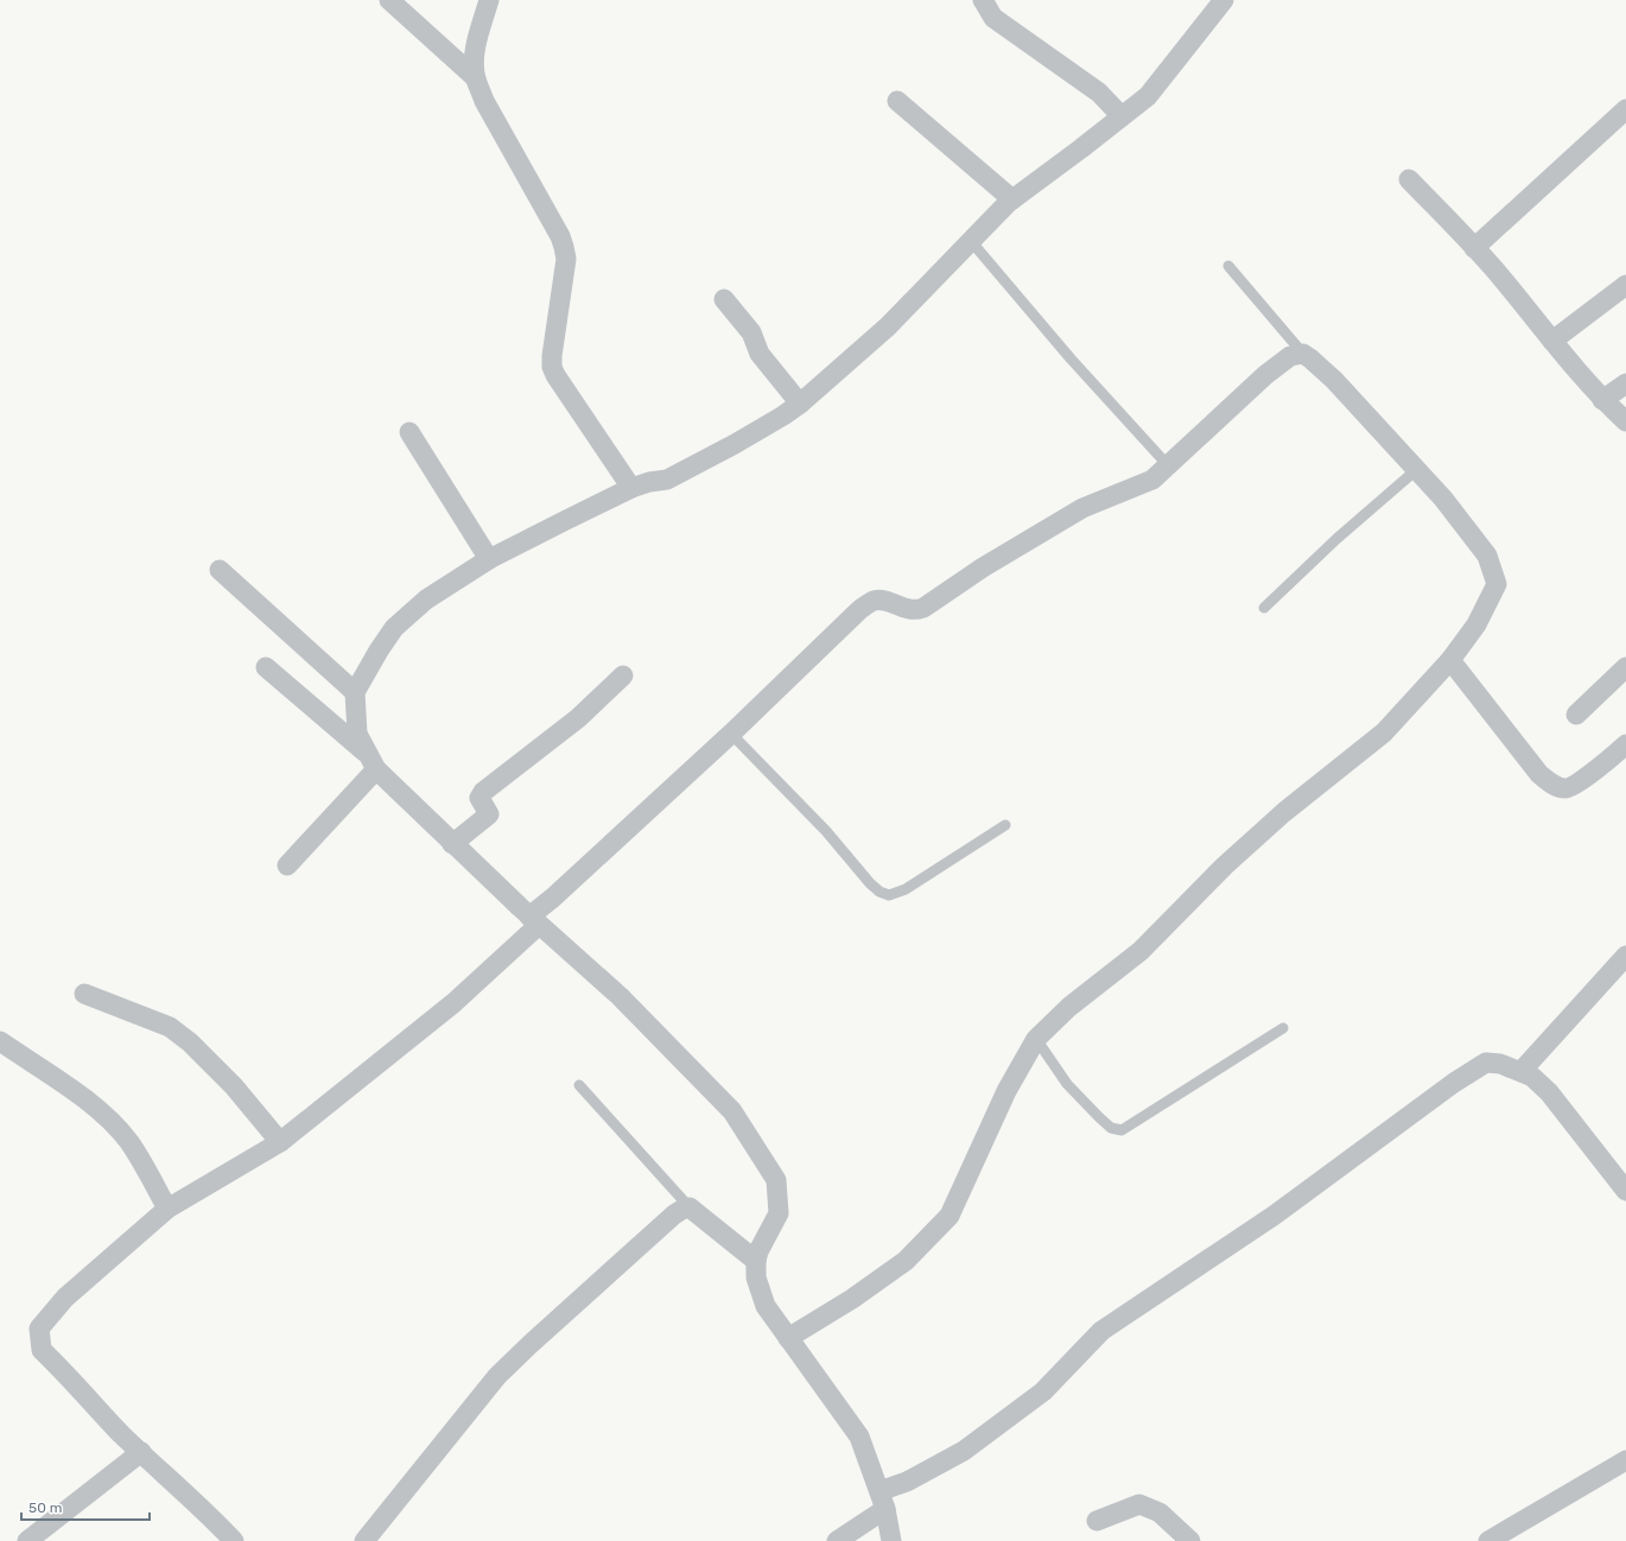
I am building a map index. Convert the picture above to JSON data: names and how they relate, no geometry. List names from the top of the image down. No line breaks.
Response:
{"scale_bar":"50 m"}
